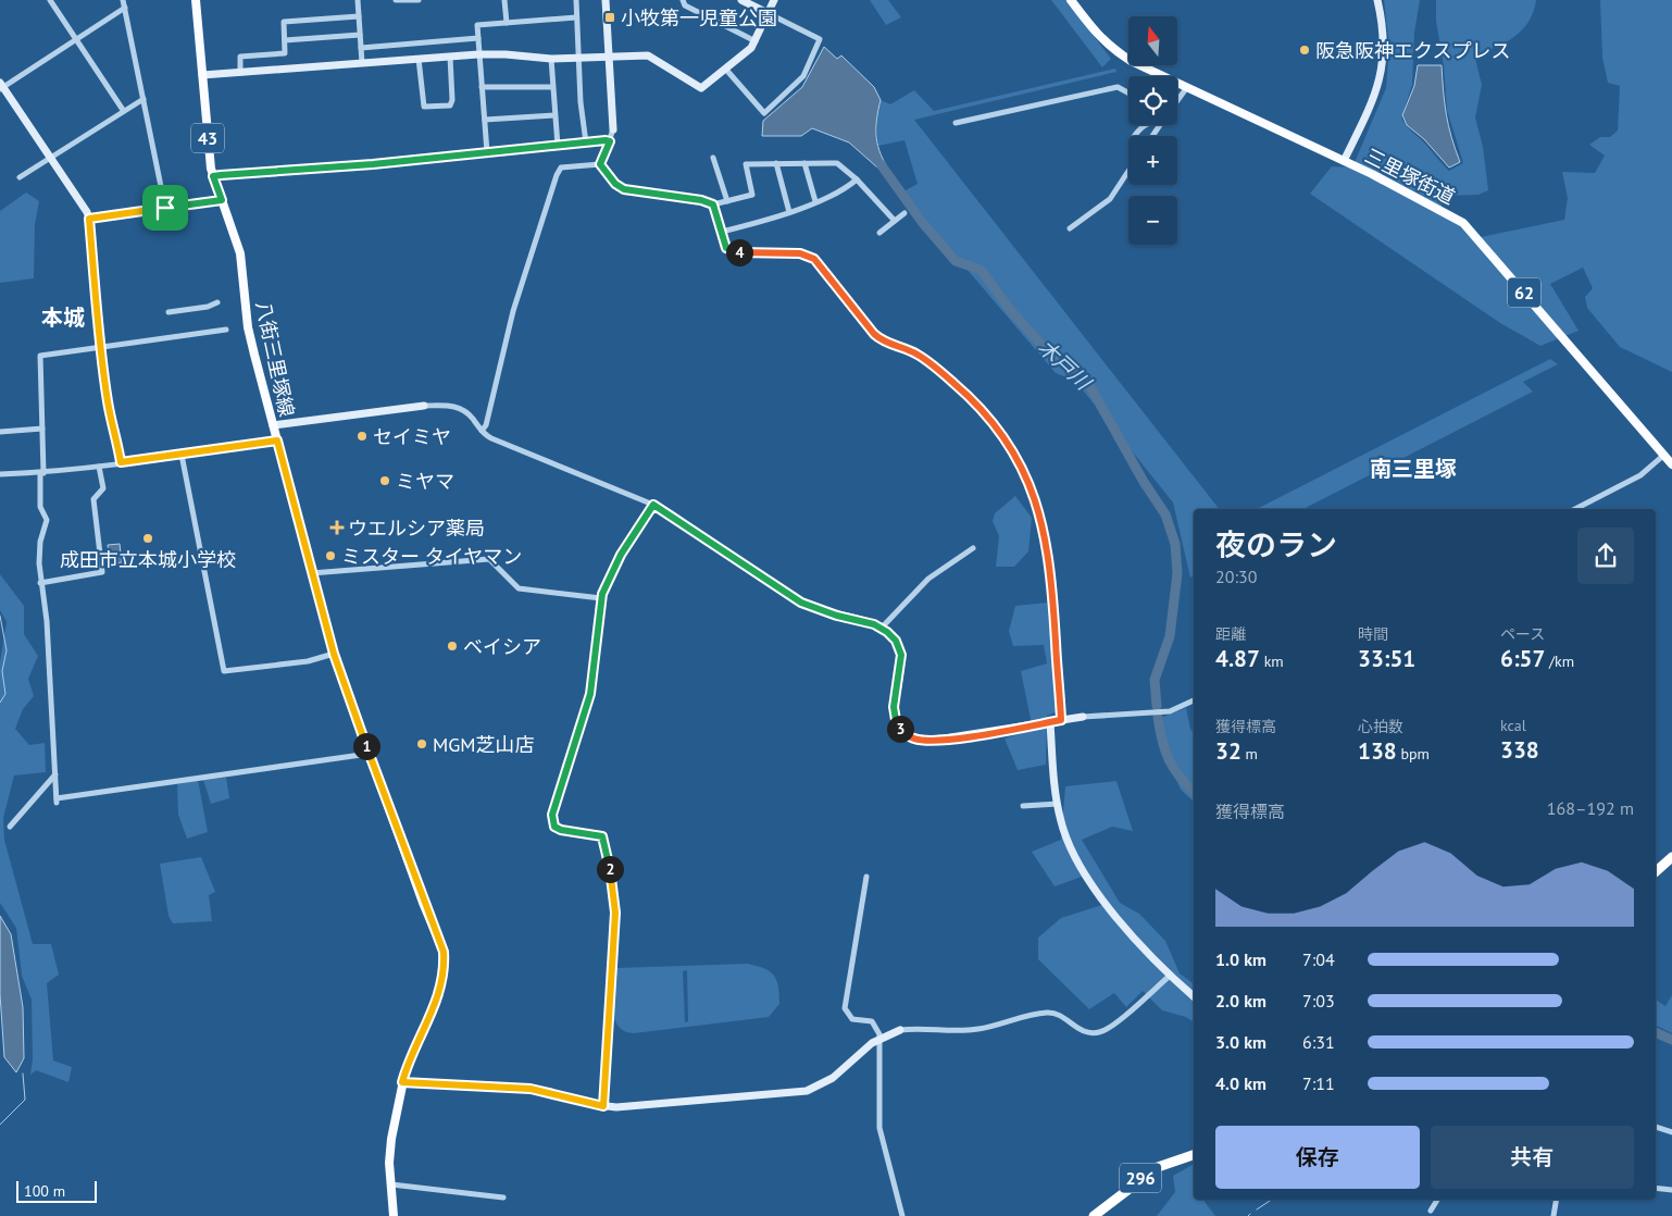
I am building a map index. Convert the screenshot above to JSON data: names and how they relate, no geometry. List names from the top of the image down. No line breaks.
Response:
{"streets":{"highway":["296"],"main road":["43","三里塚街道","62","八街三里塚線"]},"districts":["本城","南三里塚"],"water":["木戸川"],"places":{"transit":["小牧第一児童公園"],"other":["阪急阪神エクスプレス","セイミヤ","ミヤマ","成田市立本城小学校","ミスター タイヤマン","ベイシア","MGM芝山店"],"health":["ウエルシア薬局"]},"scale_bar":"100 m","north":"top","page":{"map_buttons":["+","−"],"pins":["4","3","1","2"],"heading":["夜のラン","20:30"],"stats":[["距離","4.87 km"],["時間","33:51"],["ペース","6:57 /km"],["獲得標高","32 m"],["心拍数","138 bpm"],["kcal","338"]],"chart":["獲得標高","168–192 m"],"list":[{"name":"1.0 km","note":"7:04"},{"name":"2.0 km","note":"7:03"},{"name":"3.0 km","note":"6:31"},{"name":"4.0 km","note":"7:11"}],"buttons":["保存","共有"],"scale":"100 m"}}
